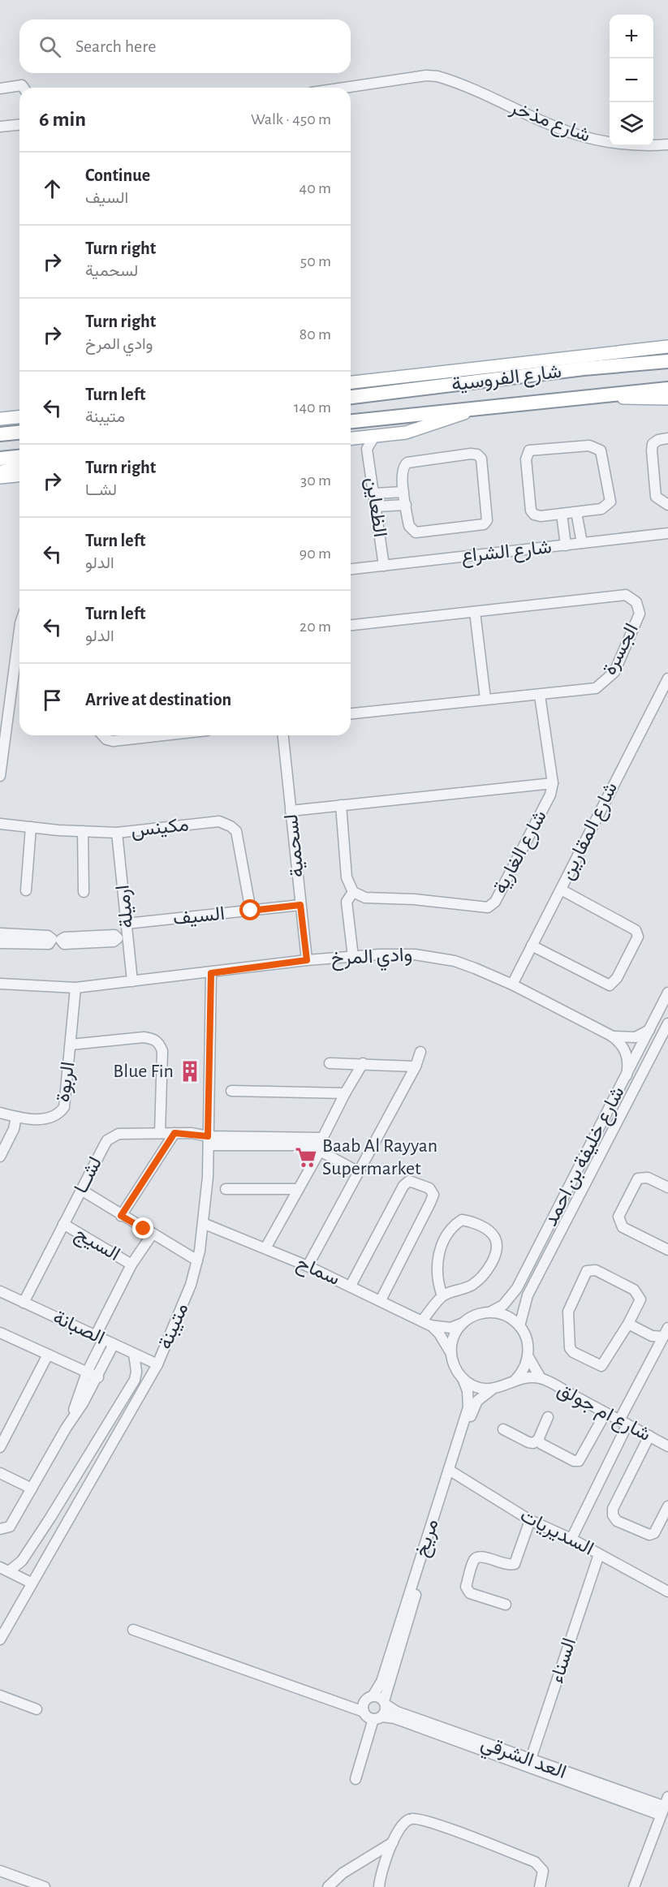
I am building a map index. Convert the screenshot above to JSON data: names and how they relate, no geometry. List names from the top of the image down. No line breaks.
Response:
{"streets":{"highway":["شارع الفروسية"],"street":["شارع مذخر","الظعاين","شارع الشراع","الجسرة","مكينس","شارع المقارين","لسحمية","شارع الغارية","ارميلة","السيف","وادي المرخ","الربوة","شارع خليفة بن احمد","لشــا","السيج","سماح","متيبنة","الصبانة","شارع ام جولق","السديريات","مريخ","السناء","العد الشرقي"]},"crossings":[["شارع الفروسية","الظعاين"],["الظعاين","شارع الشراع"],["مكينس","ارميلة"],["مكينس","السيف"],["شارع المقارين","وادي المرخ"],["لسحمية","شارع الغارية"],["لسحمية","السيف"],["لسحمية","وادي المرخ"],["ارميلة","السيف"],["ارميلة","وادي المرخ"],["وادي المرخ","الربوة"],["وادي المرخ","شارع خليفة بن احمد"],["وادي المرخ","متيبنة"],["شارع خليفة بن احمد","سماح"],["شارع خليفة بن احمد","شارع ام جولق"],["شارع خليفة بن احمد","مريخ"],["لشــا","السيج"],["لشــا","متيبنة"],["لشــا","الصبانة"],["السيج","الصبانة"],["سماح","متيبنة"],["سماح","شارع ام جولق"],["سماح","مريخ"],["متيبنة","الصبانة"],["شارع ام جولق","مريخ"],["السديريات","مريخ"],["السديريات","السناء"],["مريخ","العد الشرقي"],["السناء","العد الشرقي"]],"places":{"building":["Blue Fin"],"supermarket":["Baab Al Rayyan Supermarket"]},"page":{"map_buttons":["+","−"],"search":"Search here","heading":["6 min","Walk · 450 m"],"list":[["Continue","السيف","40 m"],["Turn right","لسحمية","50 m"],["Turn right","وادي المرخ","80 m"],["Turn left","متيبنة","140 m"],["Turn right","لشــا","30 m"],["Turn left","الدلو","90 m"],["Turn left","الدلو","20 m"],"Arrive at destination"]}}
